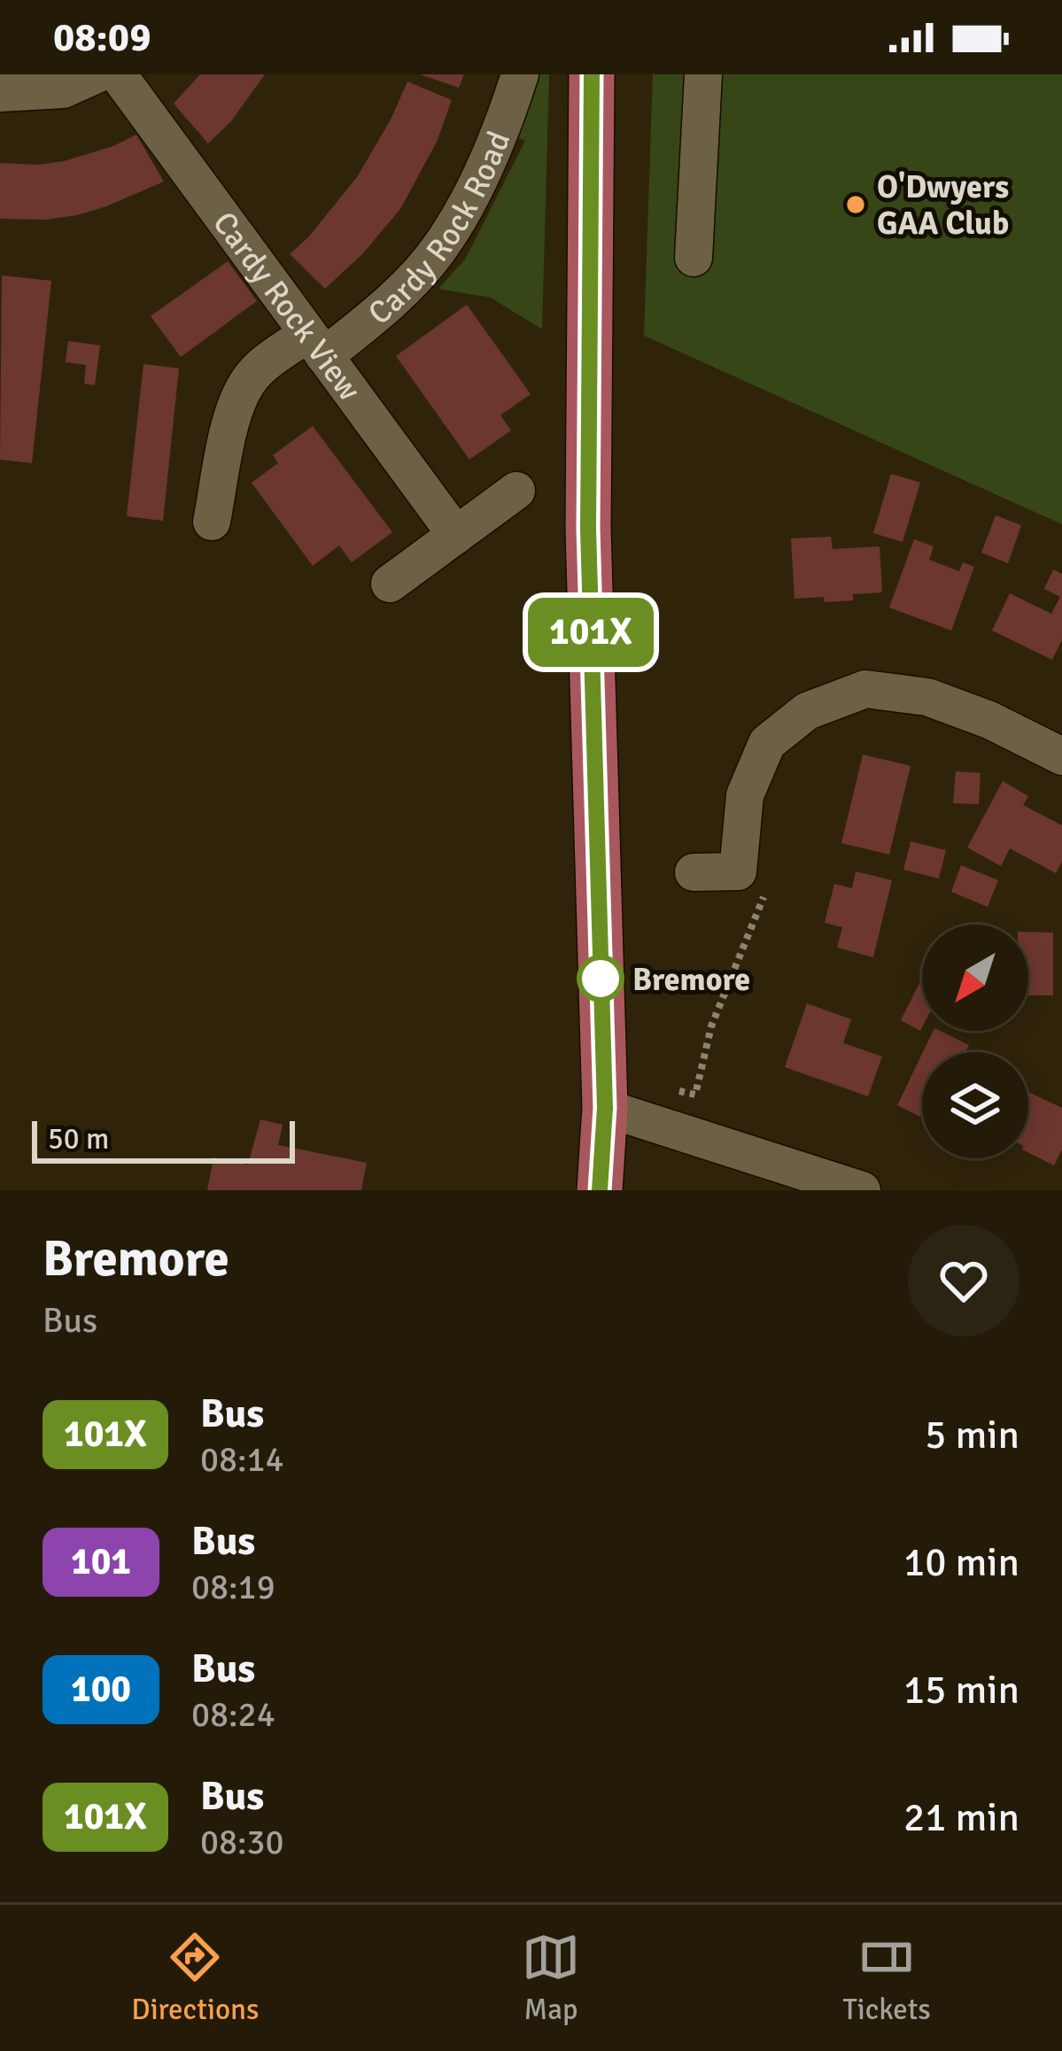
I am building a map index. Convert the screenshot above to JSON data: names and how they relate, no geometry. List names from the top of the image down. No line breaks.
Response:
{"streets":{"street":["Cardy Rock Road","Cardy Rock View"]},"crossings":[["Cardy Rock Road","Cardy Rock View"]],"places":["O'Dwyers GAA Club","Bremore"],"lines":["bus line 101X"],"scale_bar":"50 m","north":"bottom left","page":{"status":"08:09","on_map":"101X","scale":"50 m","heading":["Bremore","Bus"],"list":[{"mark":"101X","name":"Bus","note":"08:14","value":"5 min"},{"mark":"101","name":"Bus","note":"08:19","value":"10 min"},{"mark":"100","name":"Bus","note":"08:24","value":"15 min"},{"mark":"101X","name":"Bus","note":"08:30","value":"21 min"}],"tabs":["Directions","Map","Tickets"]}}
